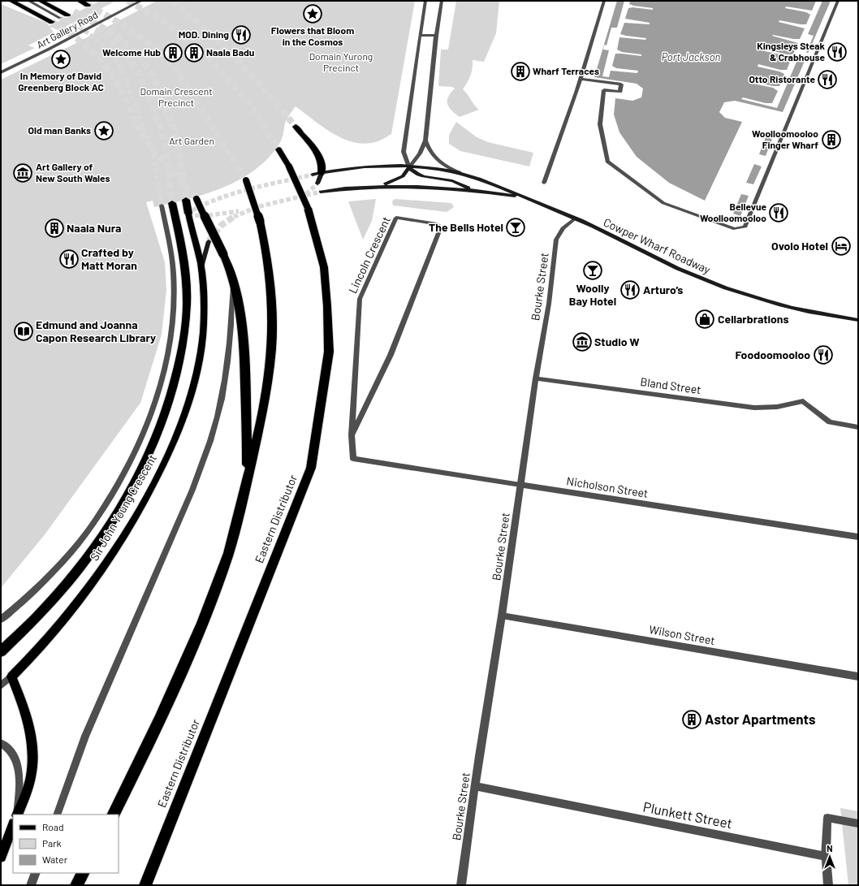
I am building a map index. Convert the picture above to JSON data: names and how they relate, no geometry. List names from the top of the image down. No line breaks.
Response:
{"streets":{"highway":["Eastern Distributor"],"main road":["Cowper Wharf Roadway","Sir John Young Crescent"],"street":["Art Gallery Road","Lincoln Crescent","Bourke Street","Bland Street","Nicholson Street","Wilson Street","Plunkett Street"]},"crossings":[["Cowper Wharf Roadway","Bourke Street"],["Lincoln Crescent","Nicholson Street"],["Bourke Street","Bland Street"],["Bourke Street","Nicholson Street"],["Bourke Street","Wilson Street"],["Bourke Street","Plunkett Street"]],"water":["Port Jackson"],"parks":["Domain Yurong Precinct","Domain Crescent Precinct","Art Garden"],"places":{"place":["Flowers that Bloom in the Cosmos","In Memory of David Greenberg Block AC","Old man Banks"],"restaurant":["MOD. Dining","Kingsleys Steak & Crabhouse","Otto Ristorante","Bellevue Woolloomooloo","Crafted by Matt Moran","Arturo’s","Foodoomooloo"],"building":["Welcome Hub","Naala Badu","Wharf Terraces","Woolloomooloo Finger Wharf","Naala Nura","Astor Apartments"],"museum":["Art Gallery of New South Wales","Studio W"],"bar":["The Bells Hotel","Woolly Bay Hotel"],"hotel":["Ovolo Hotel"],"shop":["Cellarbrations"],"library":["Edmund and Joanna Capon Research Library"]},"legend":["Road","Park","Water"],"north":"top"}
